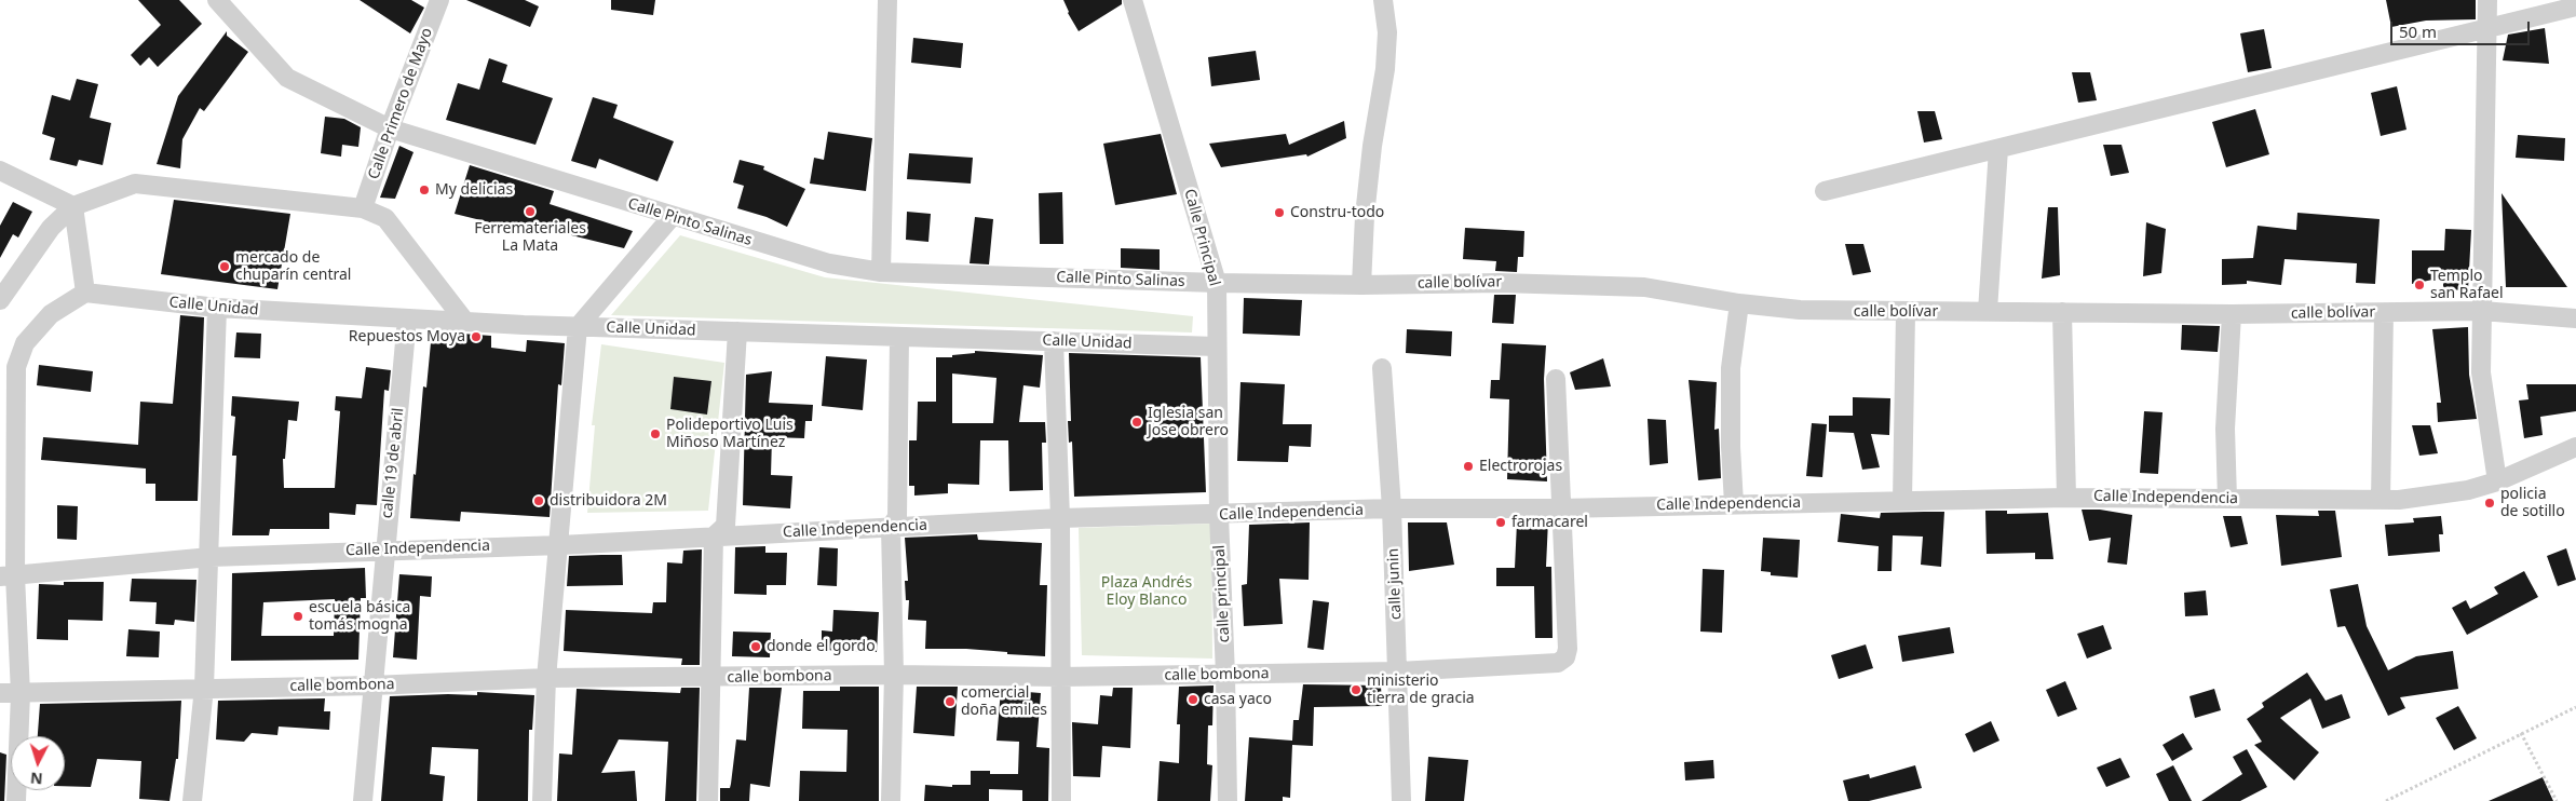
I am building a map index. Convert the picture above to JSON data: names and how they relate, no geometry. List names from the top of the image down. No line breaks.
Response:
{"streets":{"street":["Calle Primero de Mayo","Calle Pinto Salinas","Calle Principal","calle bolívar","Calle Unidad","calle 19 de abril","Calle Independencia","calle junin","calle principal","calle bombona"]},"crossings":[["Calle Primero de Mayo","Calle Pinto Salinas"],["Calle Pinto Salinas","Calle Principal"],["Calle Pinto Salinas","calle bolívar"],["Calle Principal","calle bolívar"],["Calle Principal","Calle Unidad"],["Calle Principal","Calle Independencia"],["Calle Principal","calle principal"],["Calle Unidad","calle 19 de abril"],["calle 19 de abril","Calle Independencia"],["calle 19 de abril","calle bombona"],["Calle Independencia","calle junin"],["Calle Independencia","calle principal"],["Calle Independencia","calle bombona"],["calle junin","calle bombona"],["calle principal","calle bombona"]],"parks":["Plaza Andrés Eloy Blanco"],"places":["My delicias","Ferremateriales La Mata","Constru-todo","mercado de chuparín central","Templo san Rafael","Repuestos Moya","Iglesia san Jose obrero","Polideportivo Luis Miñoso Martínez","Electrorojas","distribuidora 2M","policia de sotillo","farmacarel","escuela básica tomás mogna","donde el gordo","ministerio tierra de gracia","casa yaco","comercial doña emiles"],"scale_bar":"50 m","north":"bottom"}
